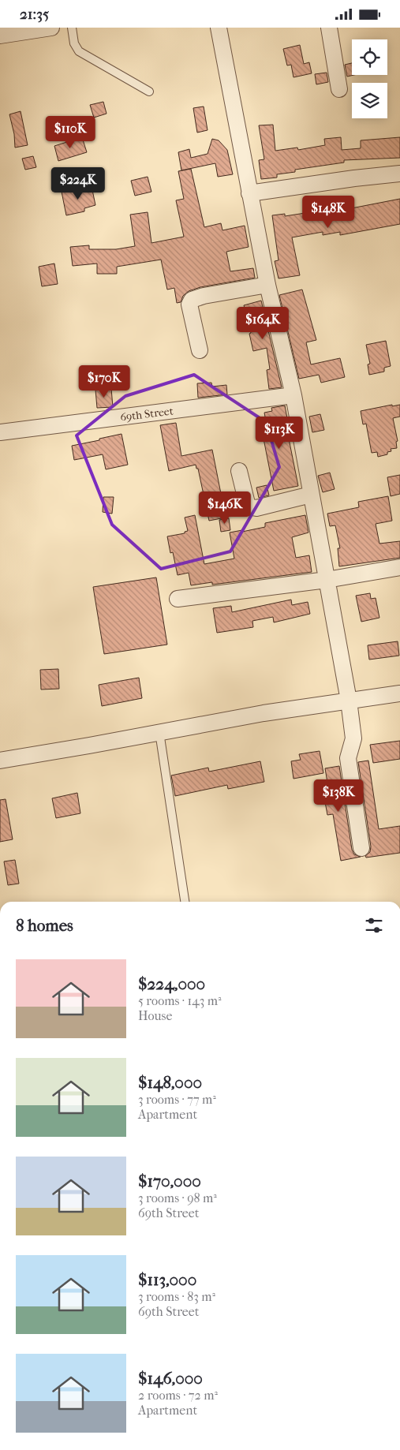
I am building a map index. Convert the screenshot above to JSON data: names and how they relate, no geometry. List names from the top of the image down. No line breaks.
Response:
{"streets":{"street":["69th Street"]},"page":{"status":"21:35","price":["$110K","$224K","$148K","$164K","$170K","$113K","$146K","$138K"],"heading":"8 homes","list":[{"name":"$224,000","note":"5 rooms · 143 m² · House"},{"name":"$148,000","note":"3 rooms · 77 m² · Apartment"},{"name":"$170,000","note":"3 rooms · 98 m² · 69th Street"},{"name":"$113,000","note":"3 rooms · 83 m² · 69th Street"},{"name":"$146,000","note":"2 rooms · 72 m² · Apartment"}]}}
